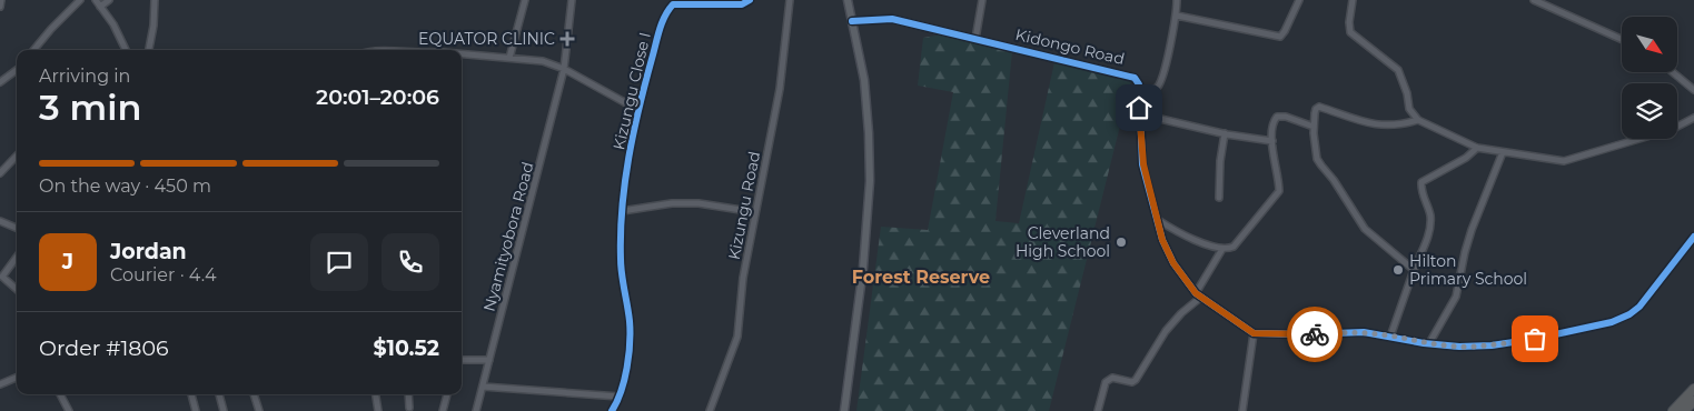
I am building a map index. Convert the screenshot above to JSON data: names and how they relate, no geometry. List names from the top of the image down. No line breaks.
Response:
{"streets":{"street":["Kidongo Road","Kizungu Close I","Kizungu Road","Nyamityobora Road"]},"districts":["Forest Reserve"],"places":{"health":["EQUATOR CLINIC"],"other":["Cleverland High School","Hilton Primary School"]},"north":"bottom right","page":{"heading":["3 min","Arriving in","20:01–20:06"],"panel":["Jordan","Courier · 4.4","Order #1806","$10.52"],"bar":"On the way · 450 m","round":"J"}}
